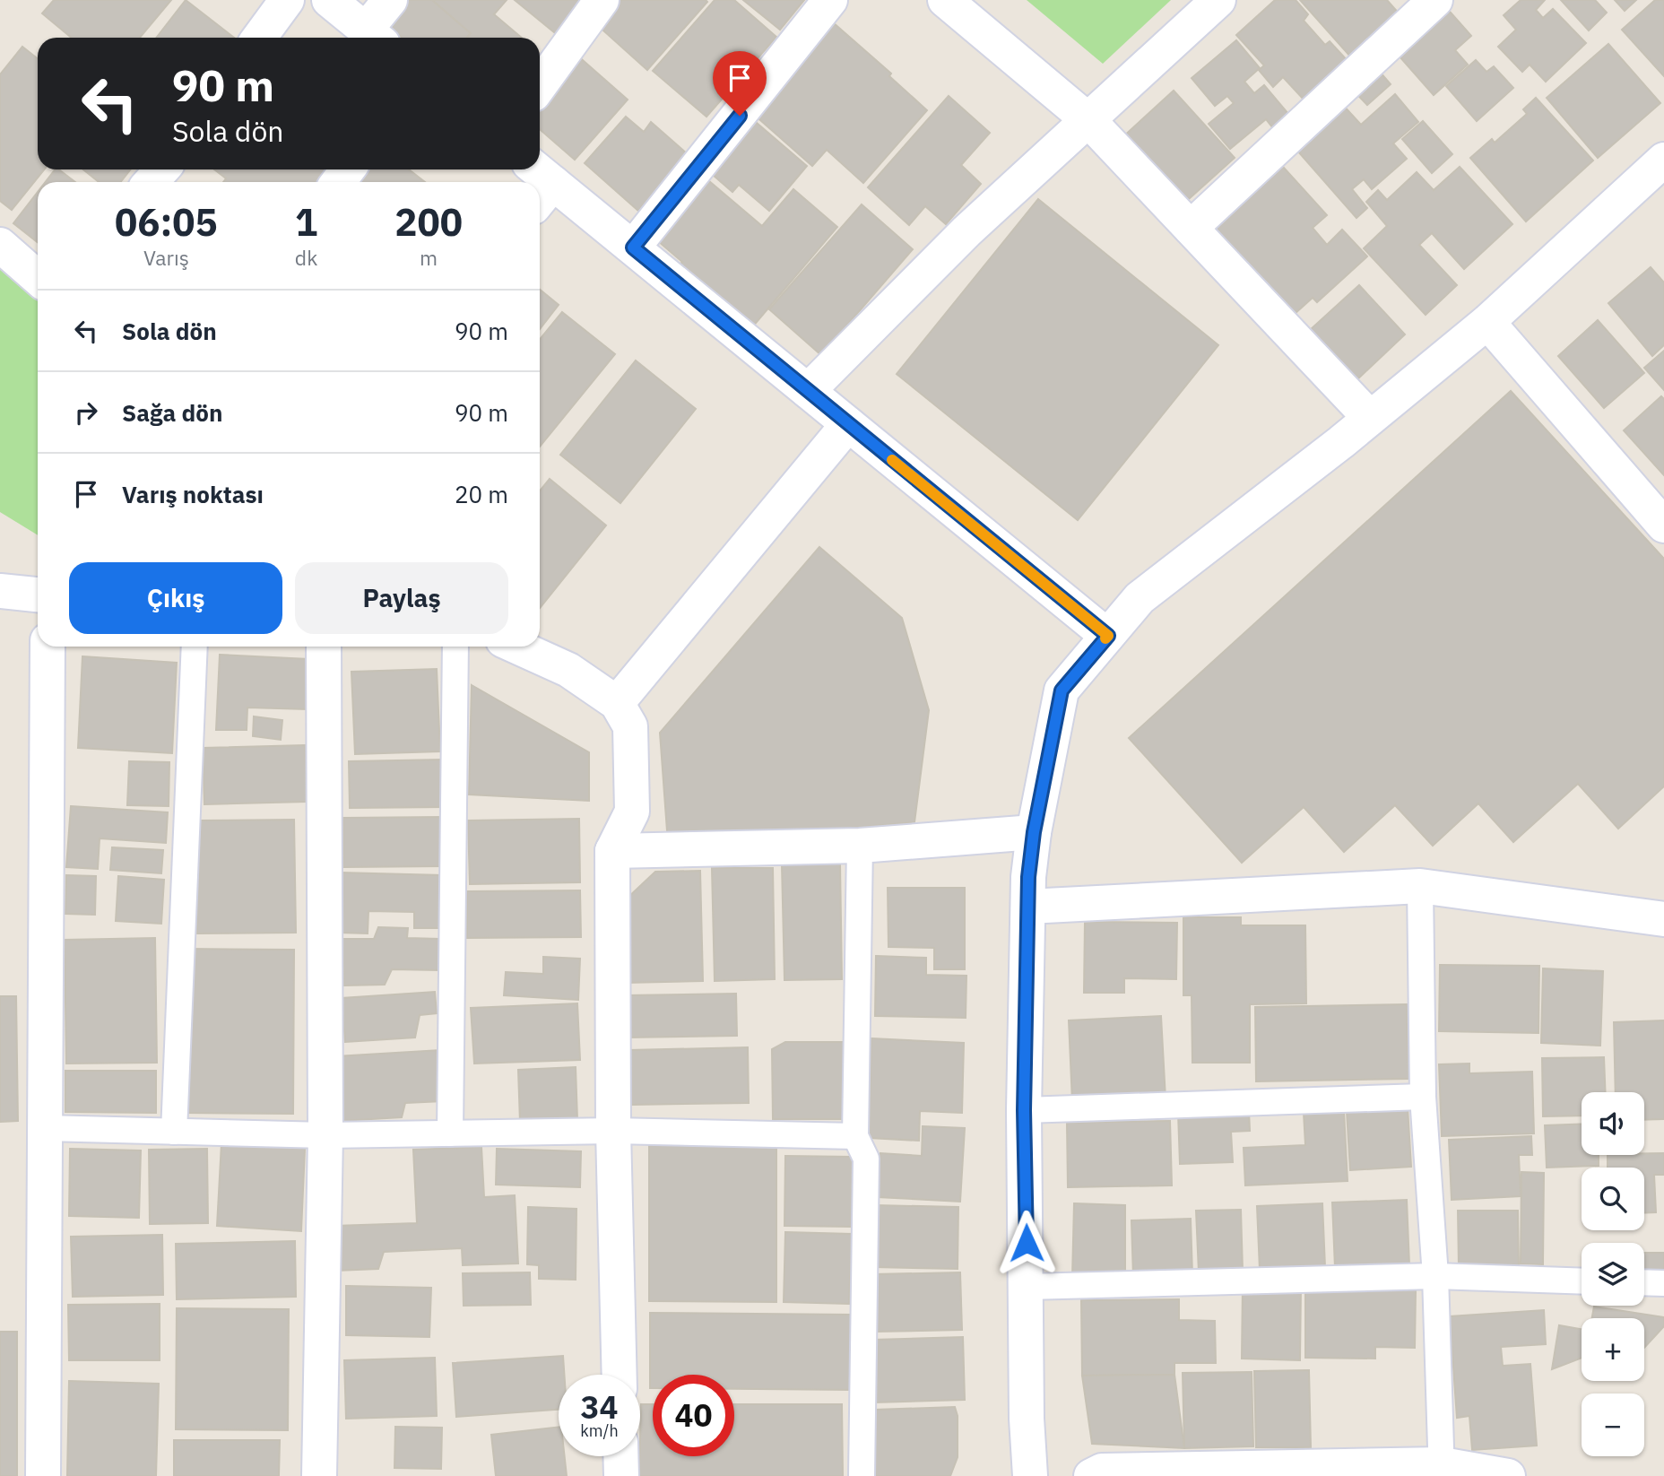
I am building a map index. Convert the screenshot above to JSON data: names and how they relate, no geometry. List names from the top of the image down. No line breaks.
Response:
{"page":{"turn":["90 m","Sola dön"],"eta":["06:05","Varış","1","dk","200","m"],"list":[{"name":"Sola dön","value":"90 m"},{"name":"Sağa dön","value":"90 m"},{"name":"Varış noktası","value":"20 m"}],"buttons":["Çıkış","Paylaş"],"map_buttons":["+","−"],"speed":"34 km/h","limit":"40"}}
